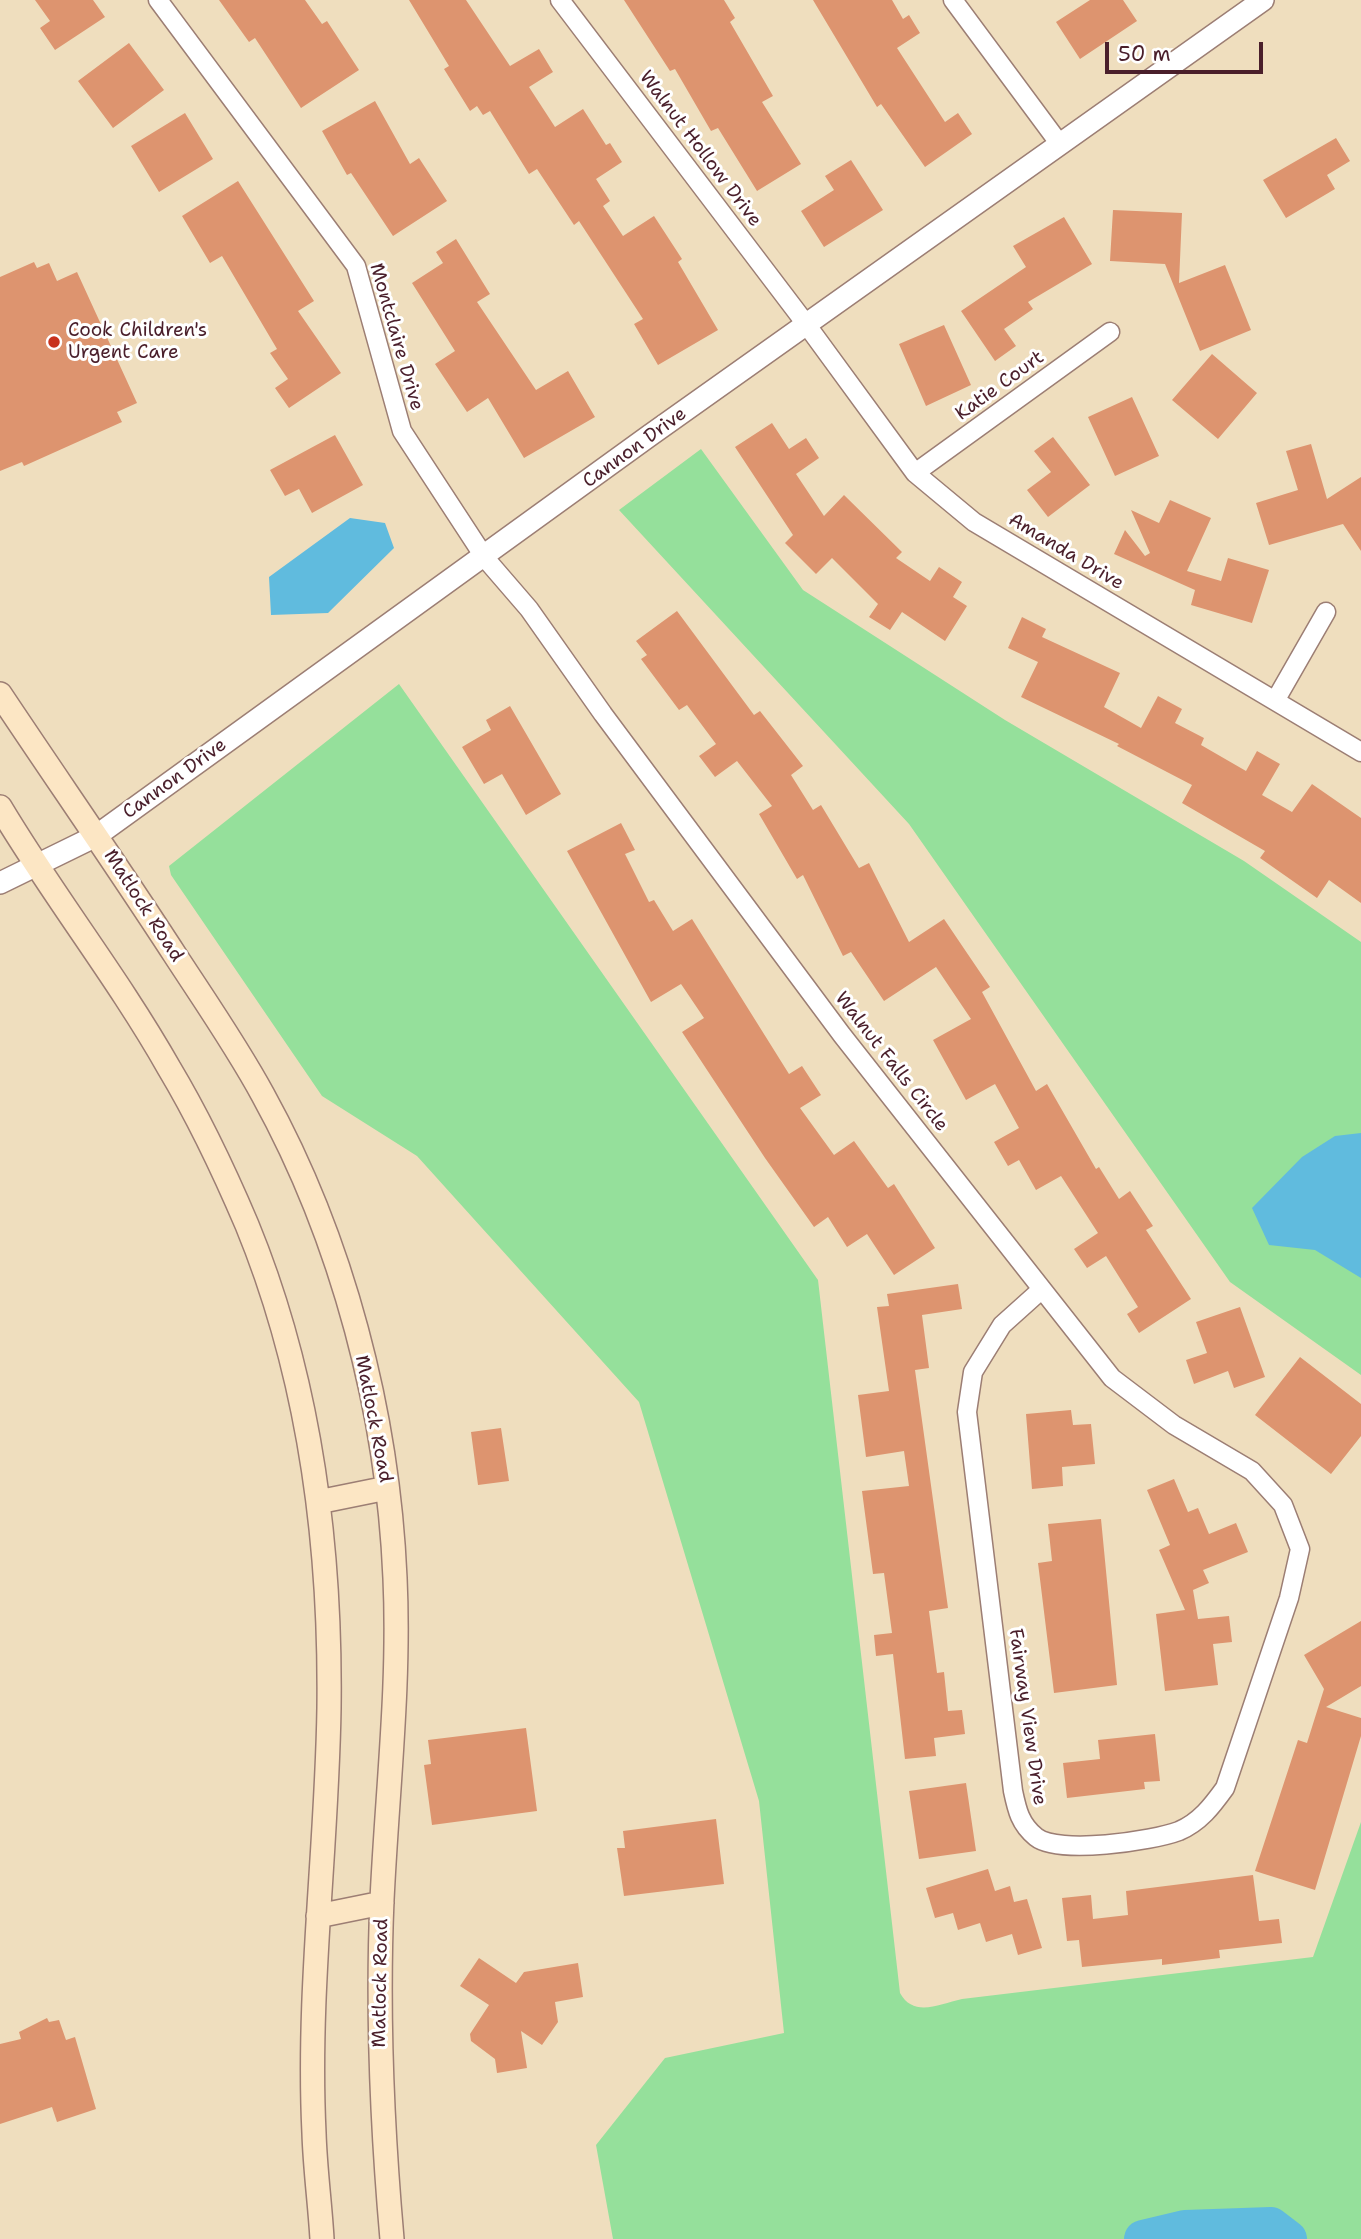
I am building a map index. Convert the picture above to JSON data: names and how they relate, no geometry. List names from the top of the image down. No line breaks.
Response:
{"streets":{"main road":["Matlock Road"],"street":["Walnut Hollow Drive","Montclaire Drive","Katie Court","Cannon Drive","Amanda Drive","Walnut Falls Circle","Fairway View Drive"]},"crossings":[["Walnut Hollow Drive","Cannon Drive"],["Walnut Hollow Drive","Amanda Drive"],["Montclaire Drive","Cannon Drive"],["Montclaire Drive","Walnut Falls Circle"],["Katie Court","Amanda Drive"],["Cannon Drive","Amanda Drive"],["Cannon Drive","Matlock Road"],["Cannon Drive","Walnut Falls Circle"],["Walnut Falls Circle","Fairway View Drive"]],"places":["Cook Children's Urgent Care"],"scale_bar":"50 m"}
